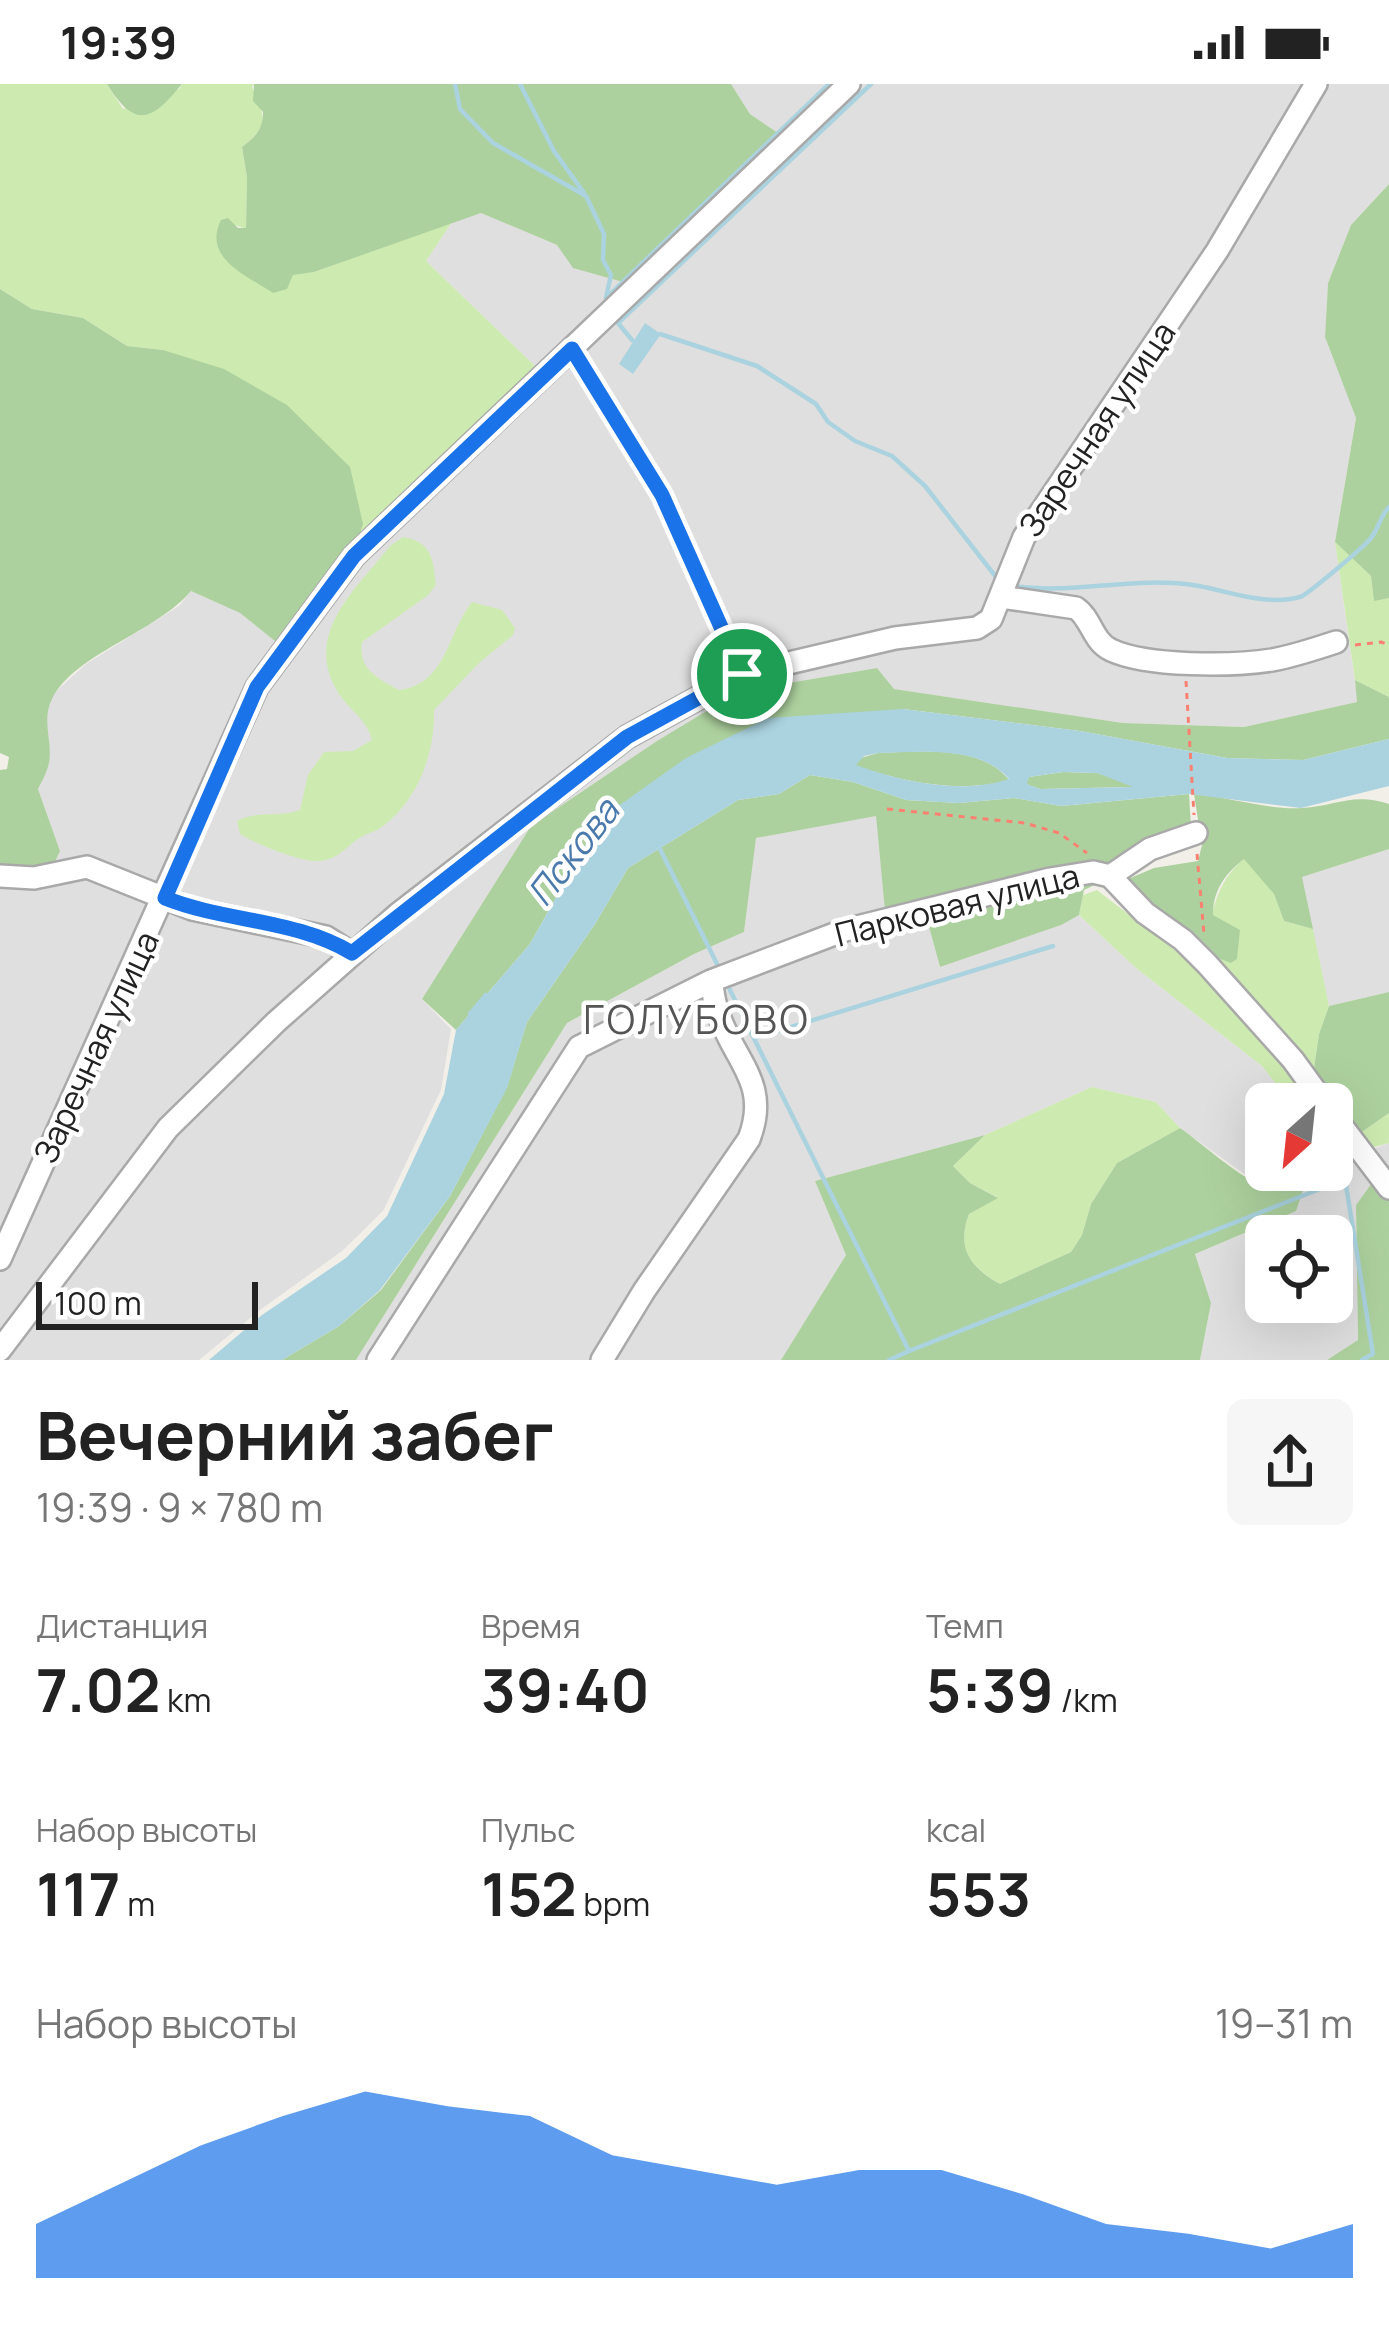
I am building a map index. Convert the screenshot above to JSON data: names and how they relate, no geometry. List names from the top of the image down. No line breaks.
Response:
{"streets":{"street":["Заречная улица","Парковая улица"]},"districts":["ГОЛУБОВО"],"water":["Пскова"],"scale_bar":"100 m","north":"bottom left","page":{"status":"19:39","scale":"100 m","heading":["Вечерний забег","19:39 · 9 × 780 m"],"stats":[["Дистанция","7.02 km"],["Время","39:40"],["Темп","5:39 /km"],["Набор высоты","117 m"],["Пульс","152 bpm"],["kcal","553"]],"chart":["Набор высоты","19–31 m"]}}
